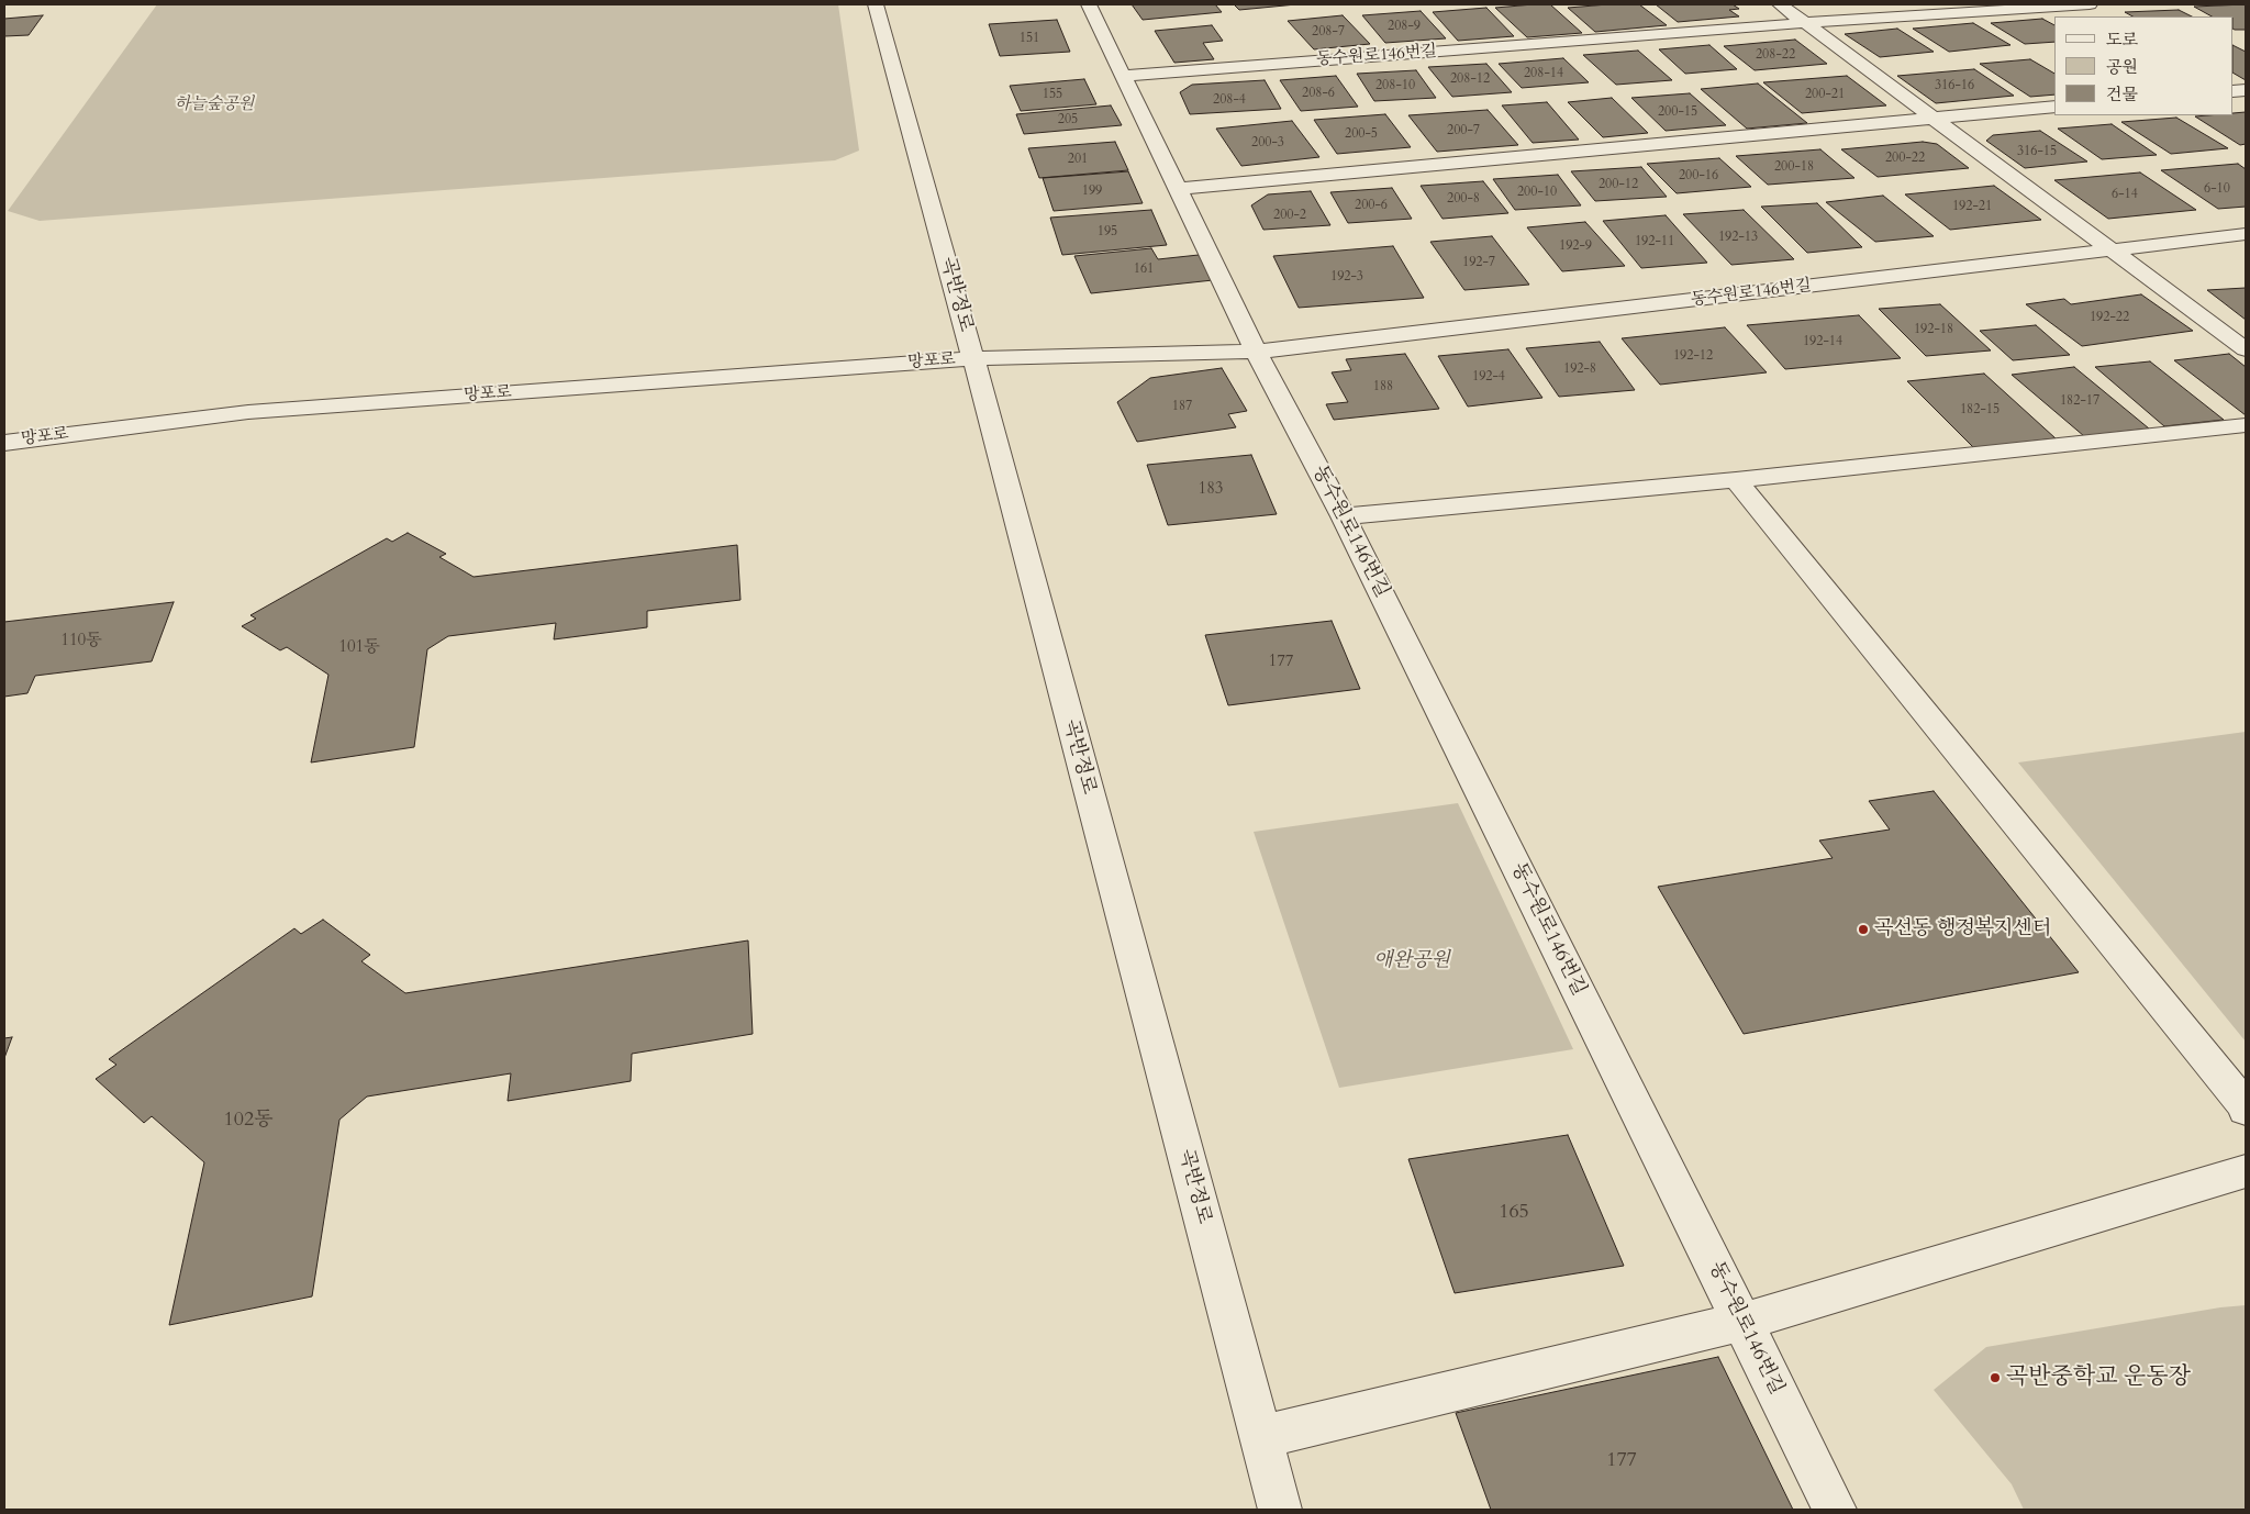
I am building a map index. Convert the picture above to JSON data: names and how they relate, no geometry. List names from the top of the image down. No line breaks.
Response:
{"streets":{"street":["동수원로146번길","곡반정로","망포로"]},"crossings":[["동수원로146번길","망포로"],["곡반정로","망포로"]],"parks":["하늘숲공원","애완공원"],"places":["곡선동 행정복지센터","곡반중학교 운동장"],"house_numbers":["208-9","208-7","151","208-22","208-14","208-12","208-10","316-16","208-6","155","200-21","208-4","200-15","205","200-7","200-5","200-3","316-15","200-22","201","200-18","200-16","200-12","6-10","199","200-10","6-14","200-8","200-6","192-21","200-2","195","192-13","192-11","192-9","192-7","161","192-3","192-22","192-18","192-14","192-12","192-8","192-4","188","182-17","187","182-15","183","110동","101동","177","102동","165","177"],"legend":["도로","공원","건물"]}
